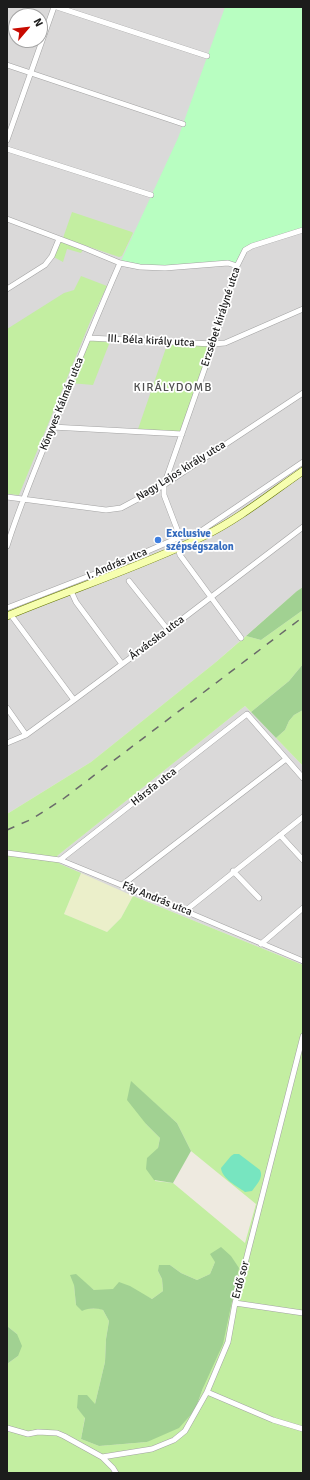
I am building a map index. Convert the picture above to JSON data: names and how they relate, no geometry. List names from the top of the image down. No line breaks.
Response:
{"streets":{"main road":["I. András utca"],"street":["Erzsébet királyné utca","III. Béla király utca","Könyves Kálmán utca","Nagy Lajos király utca","Árvácska utca","Hársfa utca","Fáy András utca","Erdő sor"]},"crossings":[["Erzsébet királyné utca","III. Béla király utca"],["Erzsébet királyné utca","Nagy Lajos király utca"],["Erzsébet királyné utca","I. András utca"],["III. Béla király utca","Könyves Kálmán utca"],["Könyves Kálmán utca","Nagy Lajos király utca"],["Hársfa utca","Fáy András utca"]],"districts":["KIRÁLYDOMB"],"places":["Exclusive szépségszalon"],"north":"top right"}
